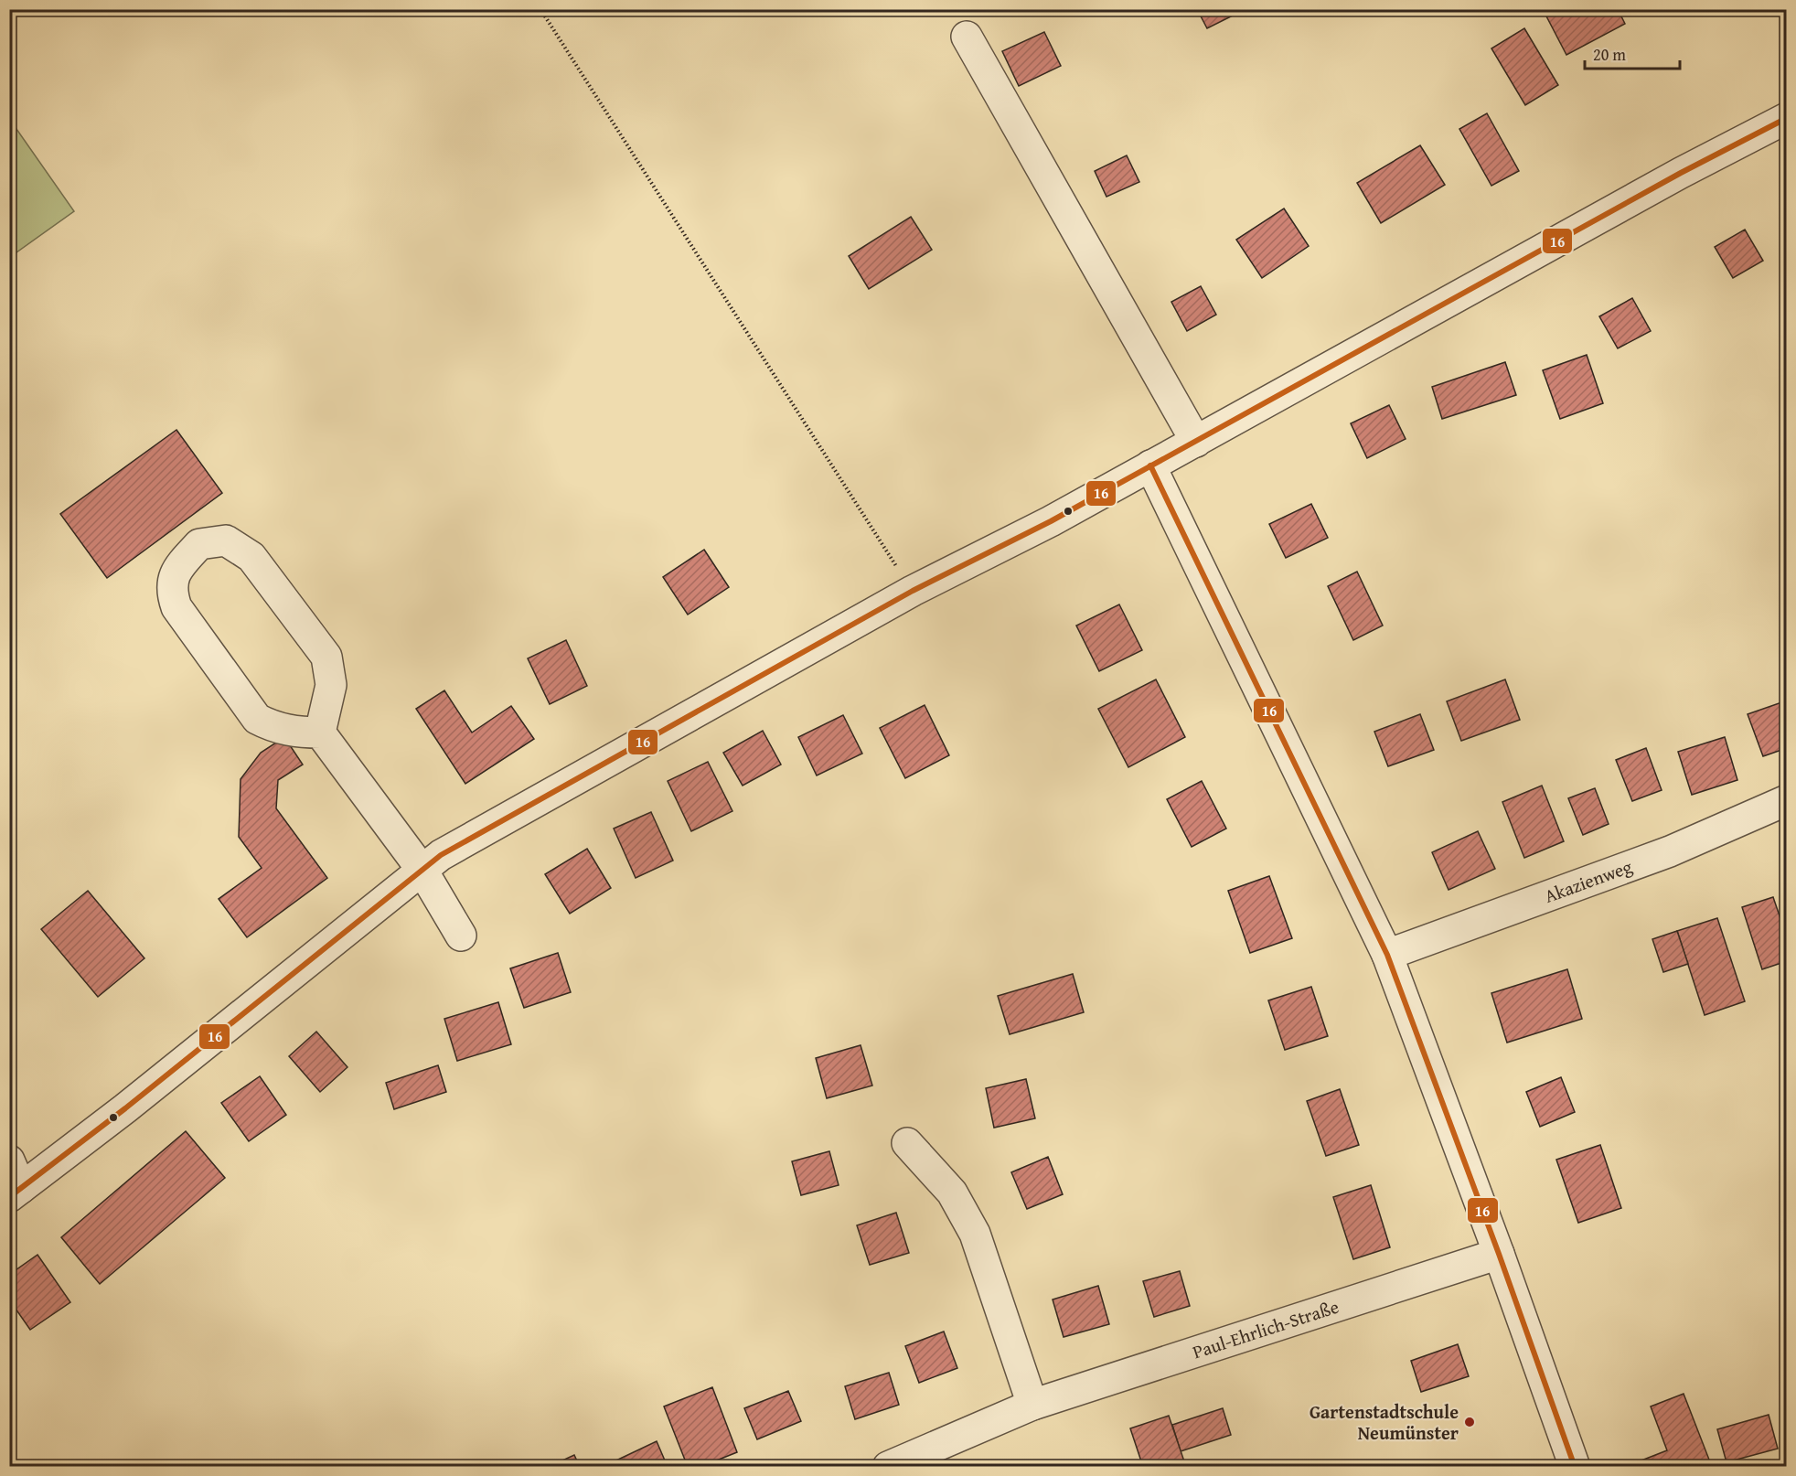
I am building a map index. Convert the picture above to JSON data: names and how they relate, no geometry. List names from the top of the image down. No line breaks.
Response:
{"streets":{"street":["Akazienweg","Paul-Ehrlich-Straße"]},"places":["Gartenstadtschule Neumünster"],"lines":["transit line 16"],"scale_bar":"20 m"}
